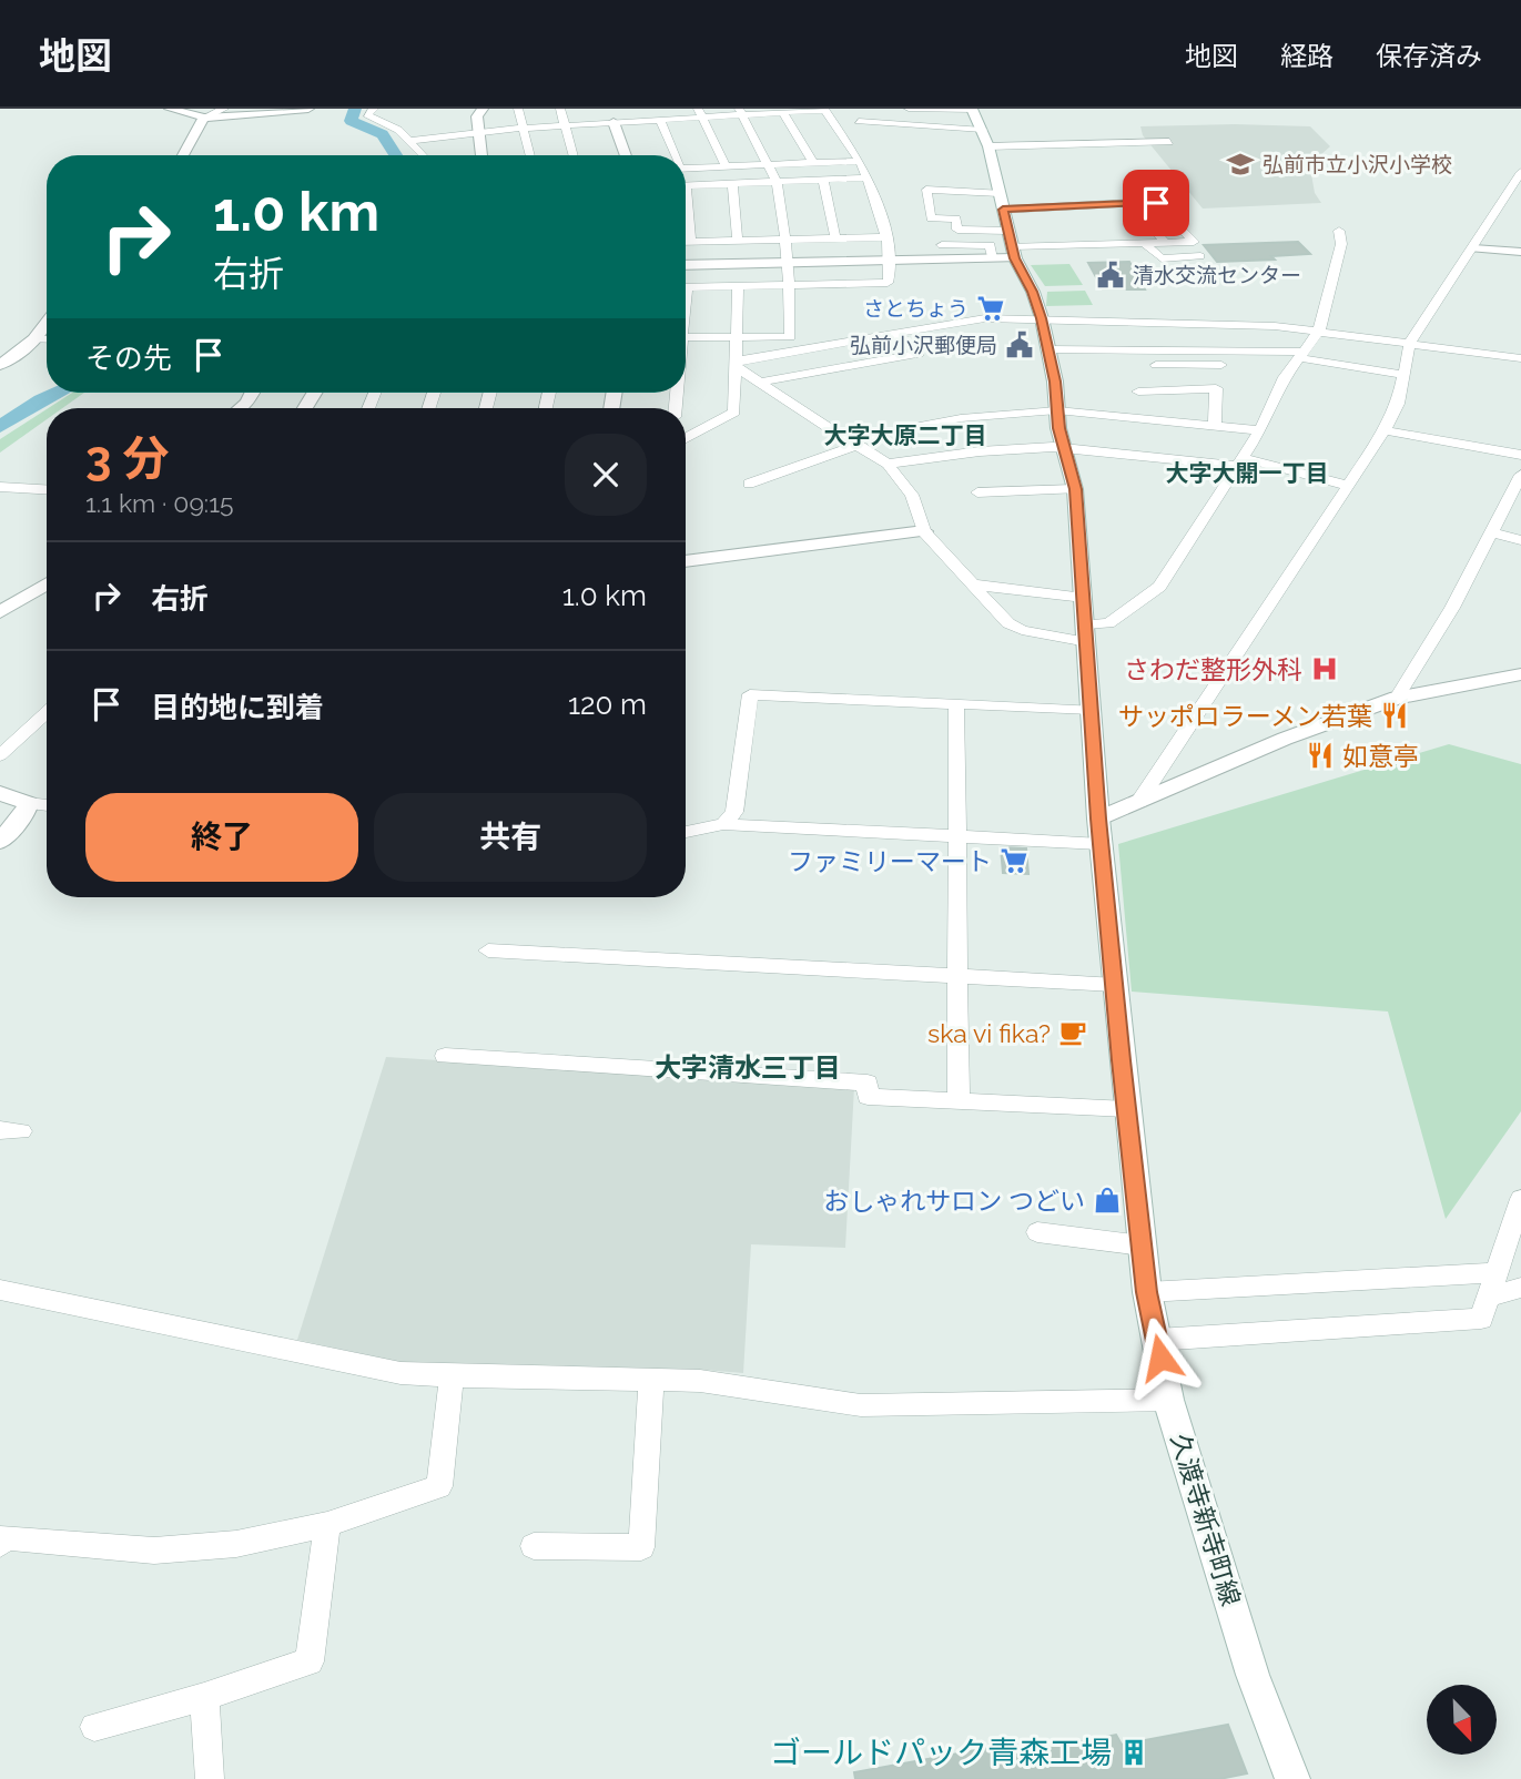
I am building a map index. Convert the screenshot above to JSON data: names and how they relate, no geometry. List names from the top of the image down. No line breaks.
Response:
{"streets":{"street":["久渡寺新寺町線"]},"districts":["大字大原二丁目","大字大開一丁目","大字清水三丁目"],"places":{"school or university":["弘前市立小沢小学校"],"public building":["清水交流センター","弘前小沢郵便局"],"supermarket":["さとちょう","ファミリーマート"],"hospital":["さわだ整形外科"],"restaurant":["サッポロラーメン若葉","如意亭"],"cafe":["ska vi fika?"],"shop":["おしゃれサロン つどい"],"building":["ゴールドパック青森工場"]},"north":"bottom right","page":{"header":"地図","nav":["地図","経路","保存済み"],"turn":["1.0 km","右折"],"then":"その先","heading":["3 分","1.1 km · 09:15"],"list":[{"name":"右折","value":"1.0 km"},{"name":"目的地に到着","value":"120 m"}],"buttons":["終了","共有"]}}
